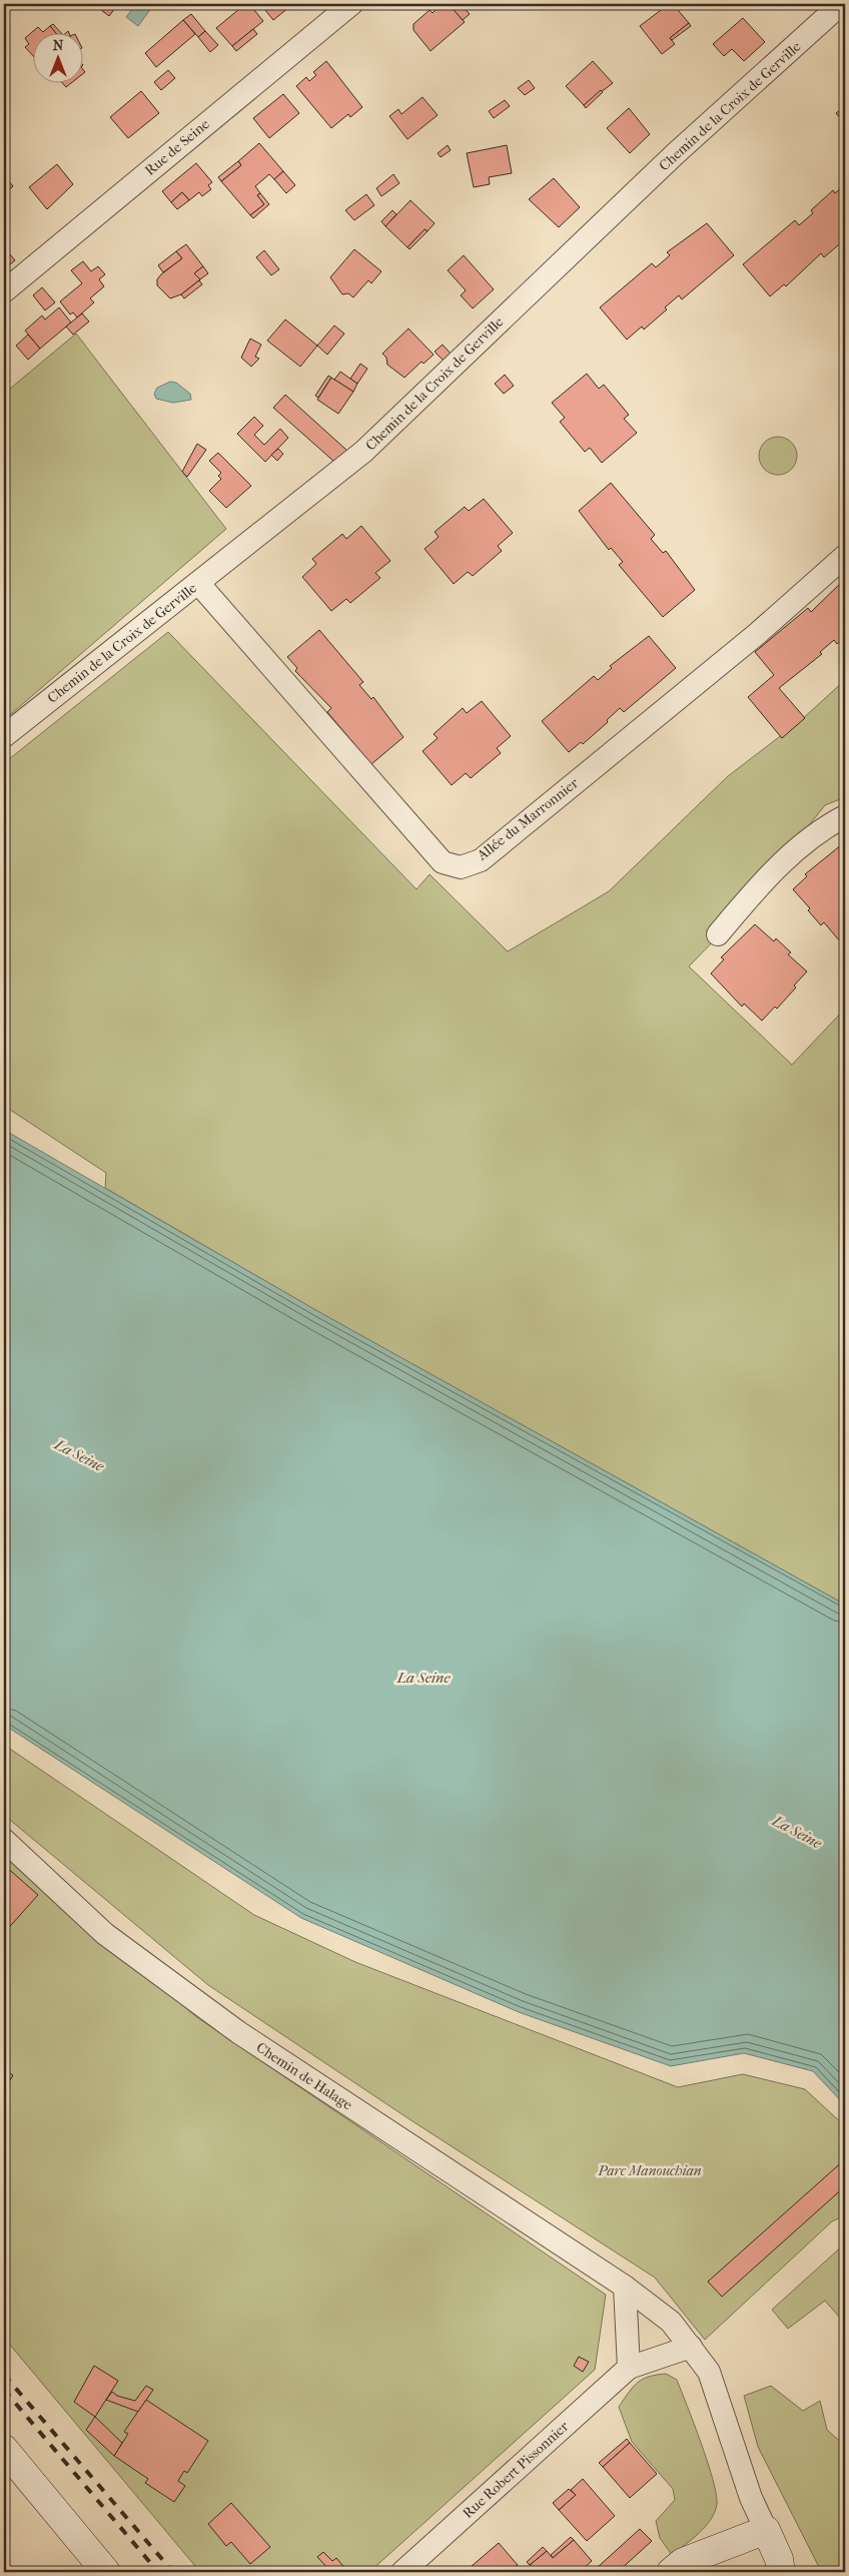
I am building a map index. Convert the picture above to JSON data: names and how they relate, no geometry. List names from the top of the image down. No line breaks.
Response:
{"streets":{"street":["Chemin de la Croix de Gerville","Rue de Seine","Allée du Marronnier","Chemin de Halage","Rue Robert Pissonnier"]},"crossings":[["Chemin de la Croix de Gerville","Allée du Marronnier"],["Chemin de Halage","Rue Robert Pissonnier"]],"water":["La Seine"],"parks":["Parc Manouchian"],"north":"top"}
